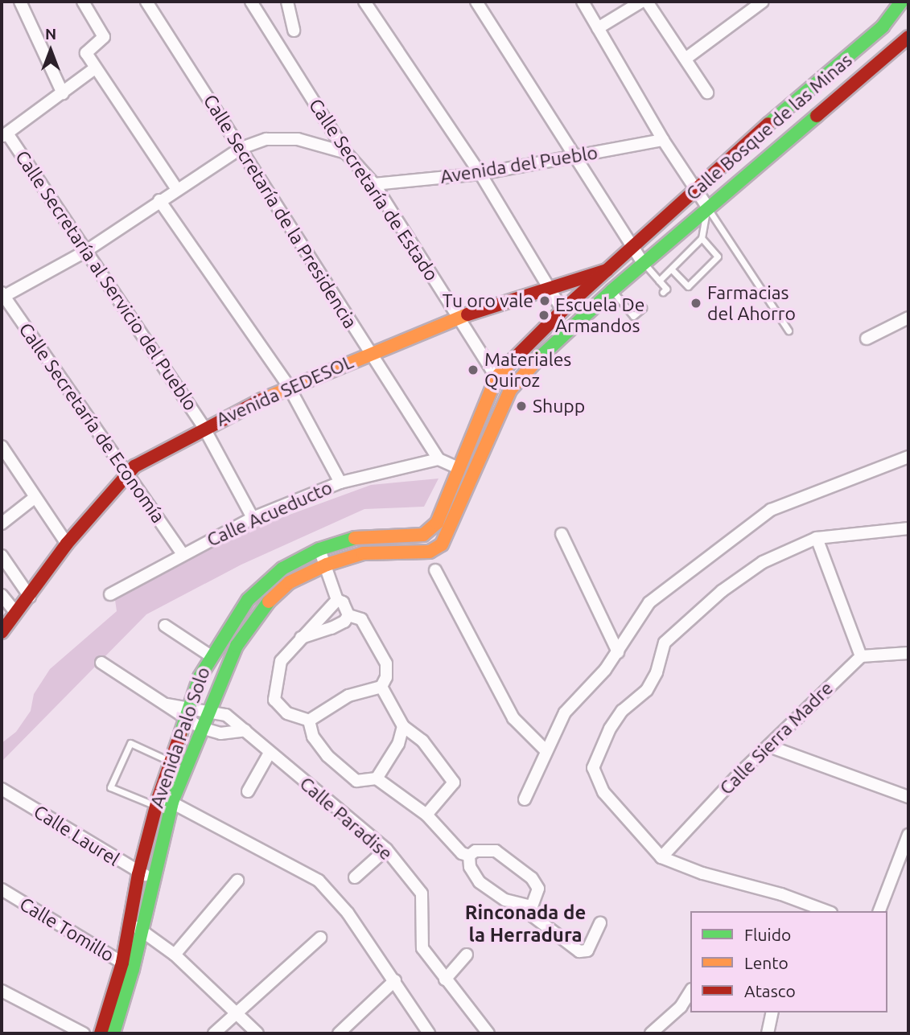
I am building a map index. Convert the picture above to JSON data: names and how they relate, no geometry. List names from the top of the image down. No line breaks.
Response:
{"streets":{"main road":["Calle Bosque de las Minas","Avenida SEDESOL","Avenida Palo Solo"],"street":["Avenida del Pueblo","Calle Secretaría de Estado","Calle Secretaría de la Presidencia","Calle Secretaría al Servicio del Pueblo","Calle Secretaría de Economía","Calle Acueducto","Calle Sierra Madre","Calle Paradise","Calle Laurel","Calle Tomillo"]},"crossings":[["Calle Bosque de las Minas","Avenida SEDESOL"],["Calle Bosque de las Minas","Avenida Palo Solo"],["Avenida del Pueblo","Calle Secretaría de Estado"],["Calle Secretaría de Estado","Avenida SEDESOL"],["Calle Secretaría de Estado","Avenida Palo Solo"],["Calle Secretaría de la Presidencia","Avenida SEDESOL"],["Calle Secretaría de la Presidencia","Calle Acueducto"],["Calle Secretaría al Servicio del Pueblo","Avenida SEDESOL"],["Calle Secretaría al Servicio del Pueblo","Calle Acueducto"],["Avenida SEDESOL","Calle Secretaría de Economía"],["Avenida SEDESOL","Avenida Palo Solo"],["Calle Secretaría de Economía","Calle Acueducto"],["Avenida Palo Solo","Calle Paradise"],["Avenida Palo Solo","Calle Laurel"],["Avenida Palo Solo","Calle Tomillo"]],"districts":["Rinconada de la Herradura"],"places":["Tu oro vale","Farmacias del Ahorro","Escuela De Armandos","Materiales Quiroz","Shupp"],"legend":["Fluido","Lento","Atasco"],"north":"top"}
